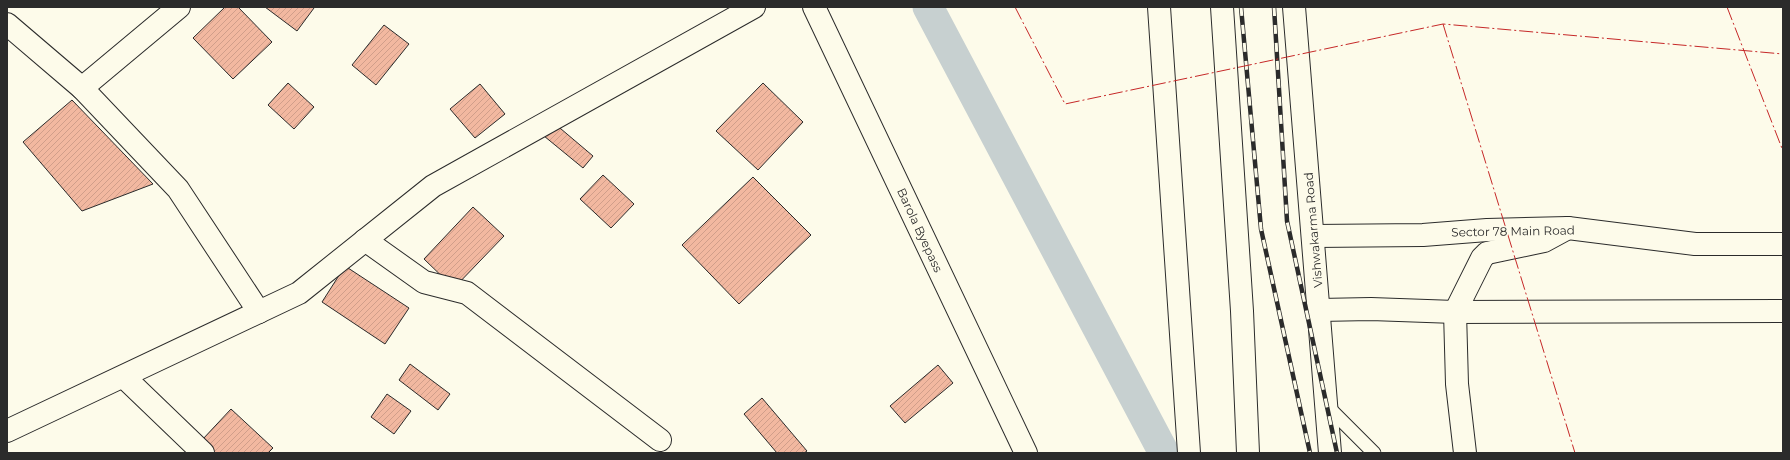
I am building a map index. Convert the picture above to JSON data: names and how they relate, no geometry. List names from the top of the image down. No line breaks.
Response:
{"streets":{"street":["Barola Byepass","Vishwakarma Road","Sector 78 Main Road"]},"crossings":[["Vishwakarma Road","Sector 78 Main Road"]]}
